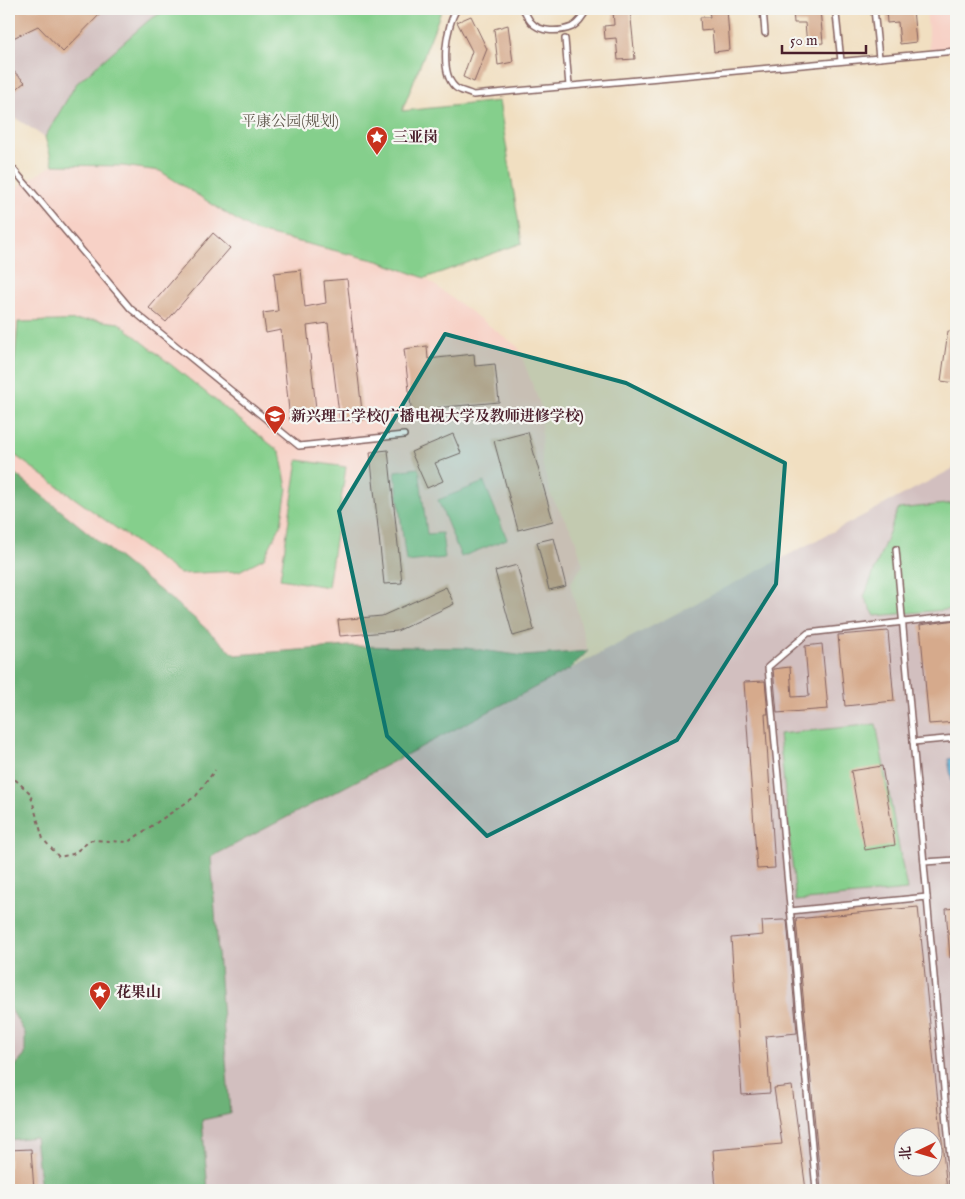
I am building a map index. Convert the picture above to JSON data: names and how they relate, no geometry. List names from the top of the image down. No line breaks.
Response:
{"parks":["平康公园(规划)"],"places":{"place":["三亚岗","花果山"],"school or university":["新兴理工学校(广播电视大学及教师进修学校)"]},"scale_bar":"50 m","north":"left"}
